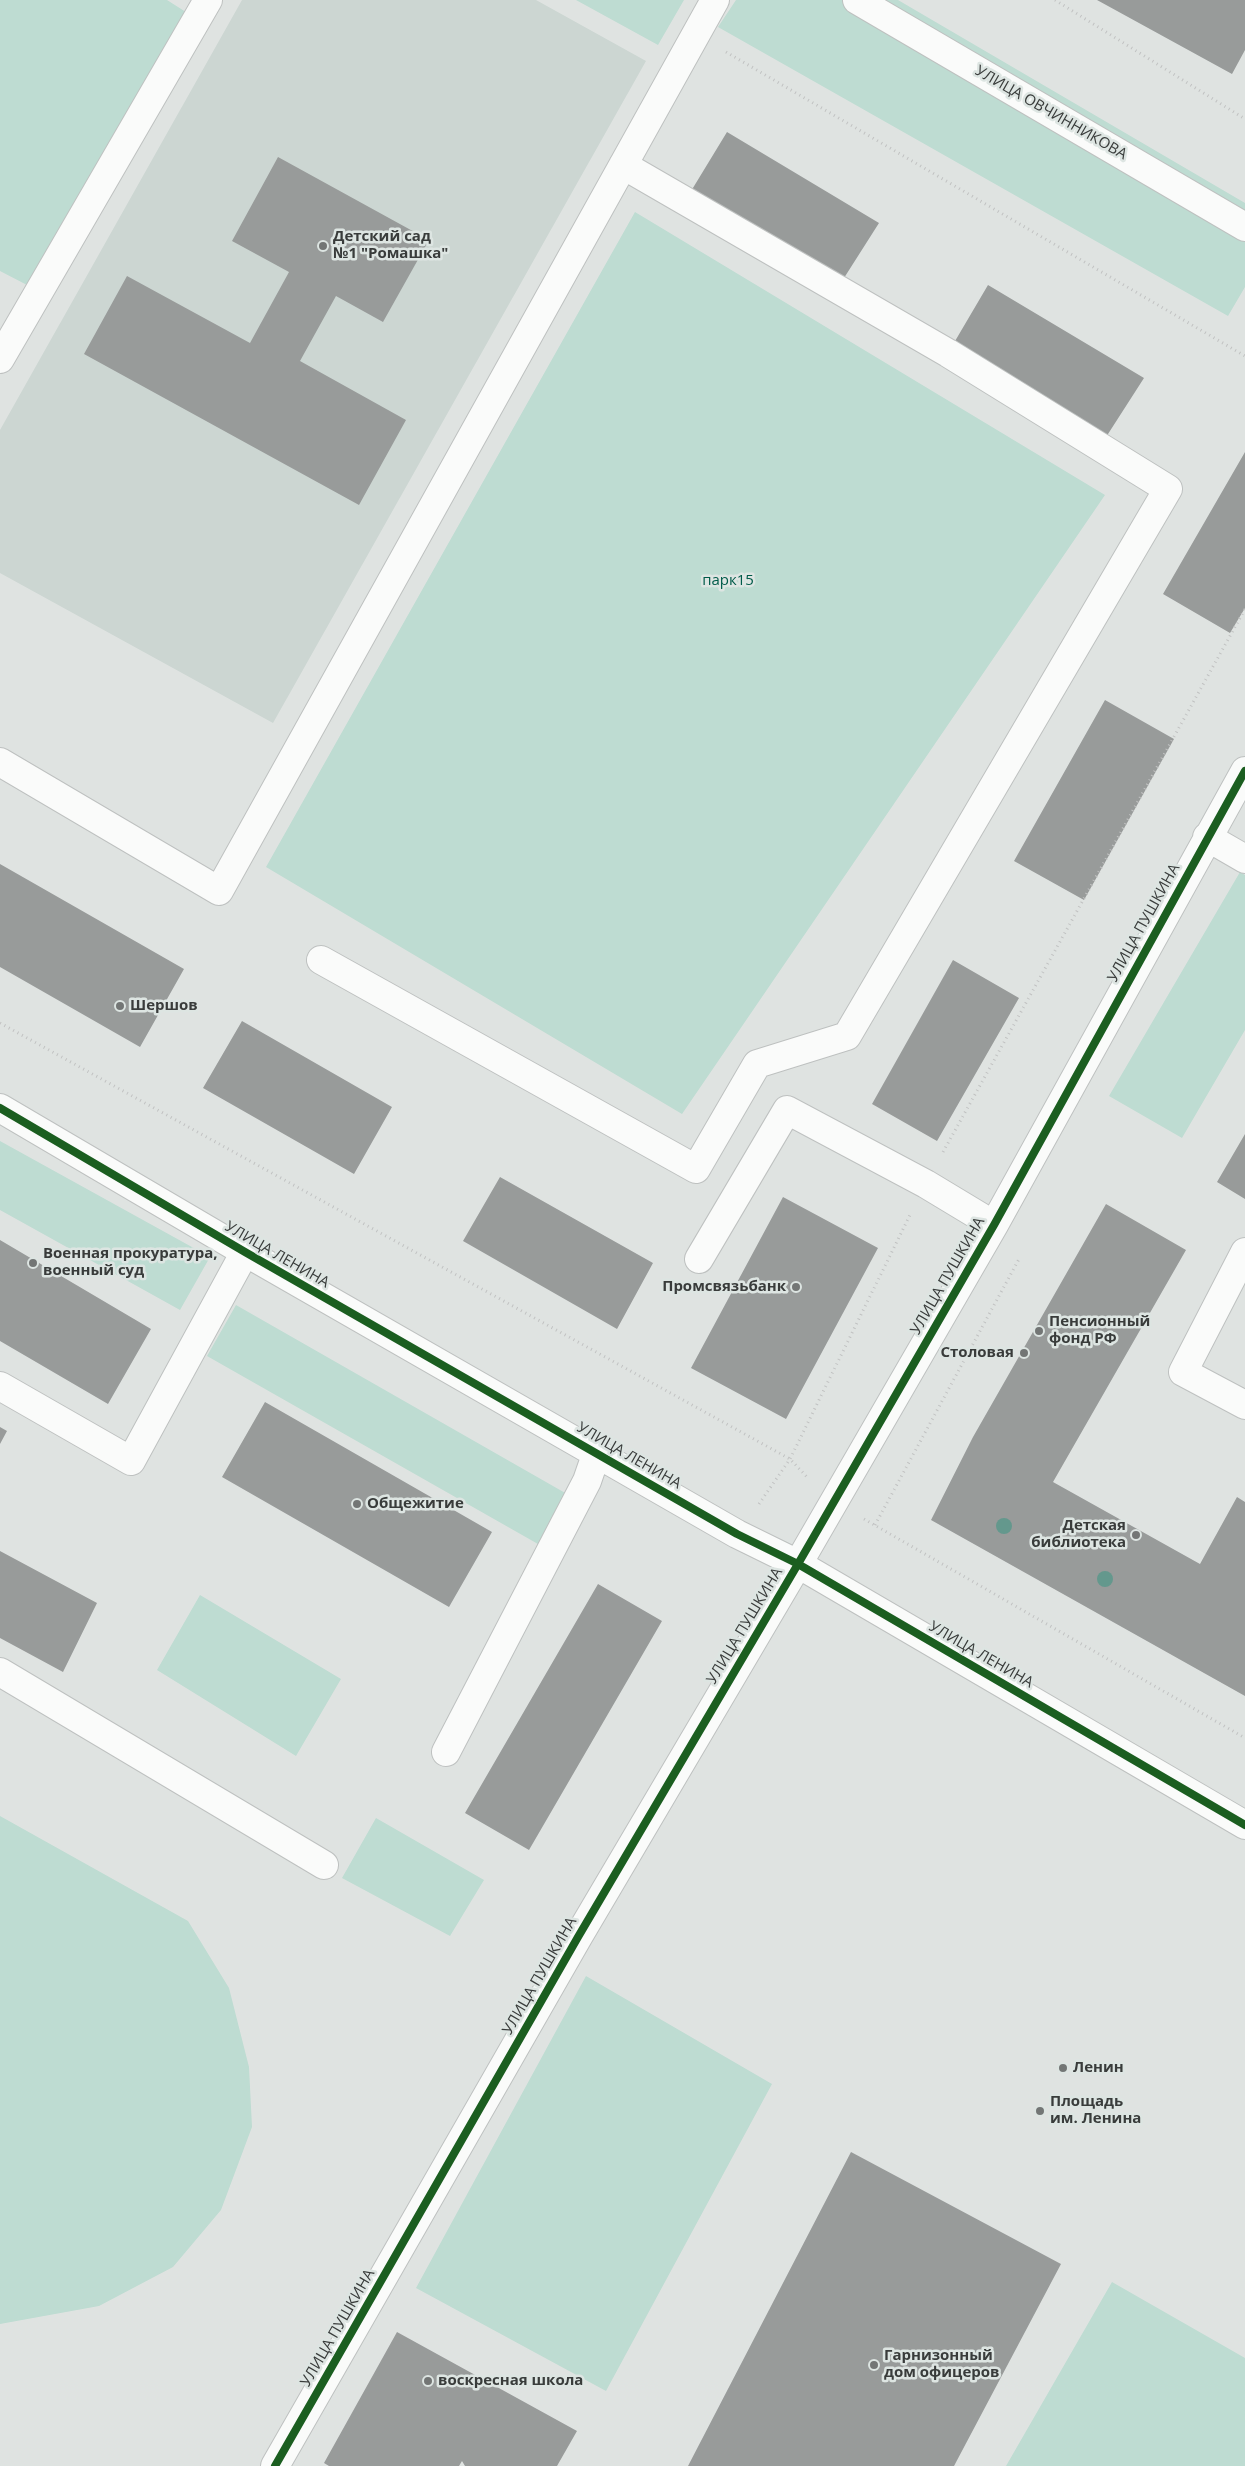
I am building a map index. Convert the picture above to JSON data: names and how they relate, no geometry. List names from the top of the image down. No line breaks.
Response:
{"streets":{"street":["УЛИЦА ОВЧИННИКОВА","УЛИЦА ПУШКИНА","УЛИЦА ЛЕНИНА"]},"crossings":[["УЛИЦА ПУШКИНА","УЛИЦА ЛЕНИНА"]],"parks":["парк15"],"places":["Детский сад №1 \"Ромашка\"","Шершов","Военная прокуратура, военный суд","Промсвязьбанк","Пенсионный фонд РФ","Столовая","Общежитие","Детская библиотека","Ленин","Площадь им. Ленина","Гарнизонный дом офицеров","воскресная школа"]}
